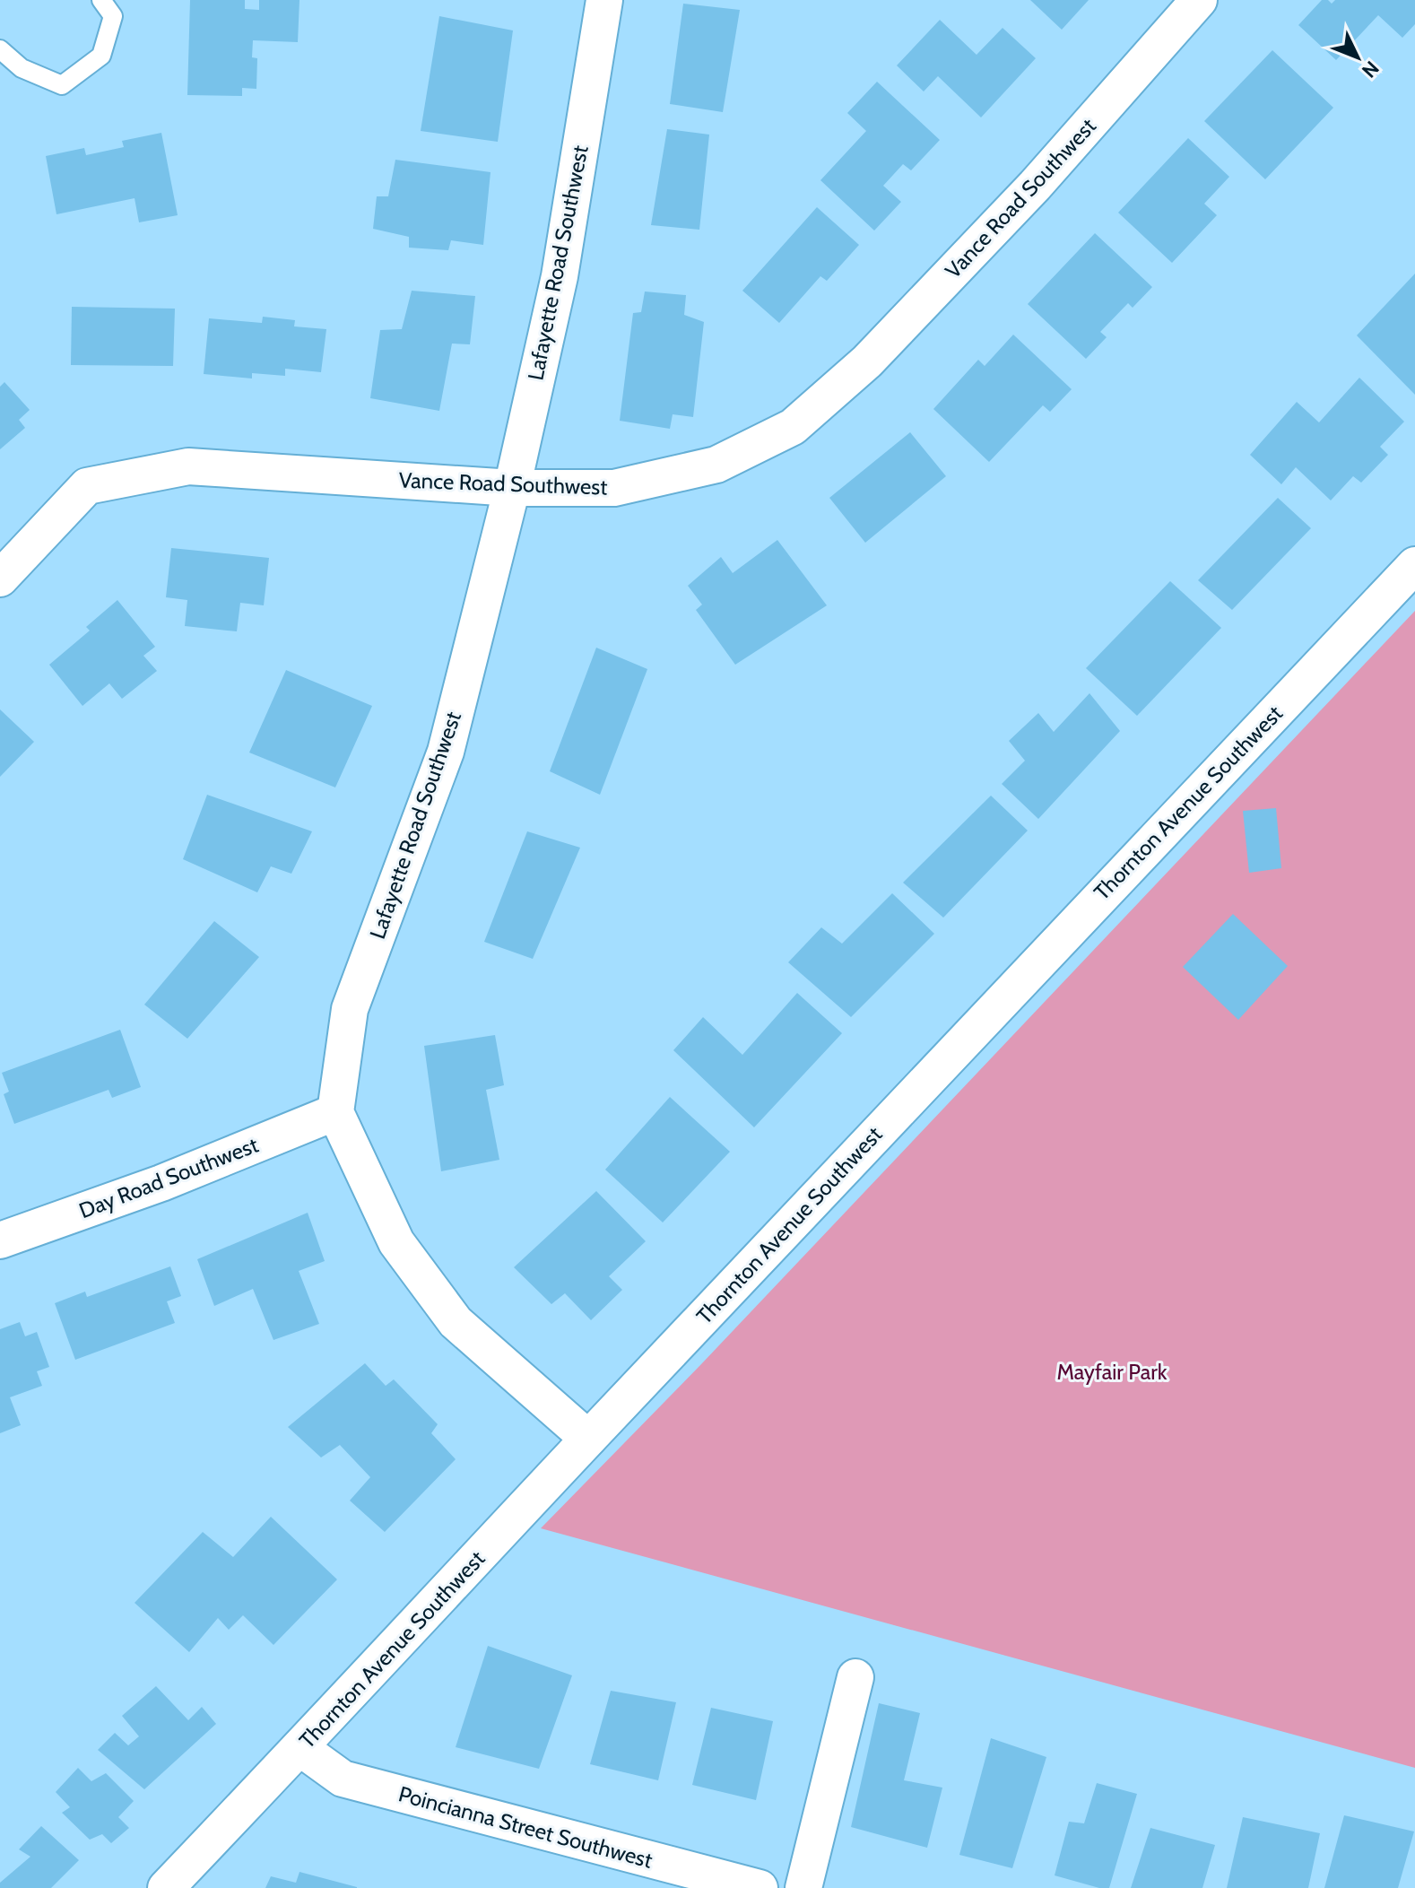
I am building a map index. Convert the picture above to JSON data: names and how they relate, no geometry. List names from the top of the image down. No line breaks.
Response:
{"streets":{"street":["Vance Road Southwest","Lafayette Road Southwest","Thornton Avenue Southwest","Day Road Southwest","Poincianna Street Southwest"]},"crossings":[["Vance Road Southwest","Lafayette Road Southwest"],["Lafayette Road Southwest","Day Road Southwest"],["Thornton Avenue Southwest","Poincianna Street Southwest"]],"parks":["Mayfair Park"],"north":"bottom right"}
